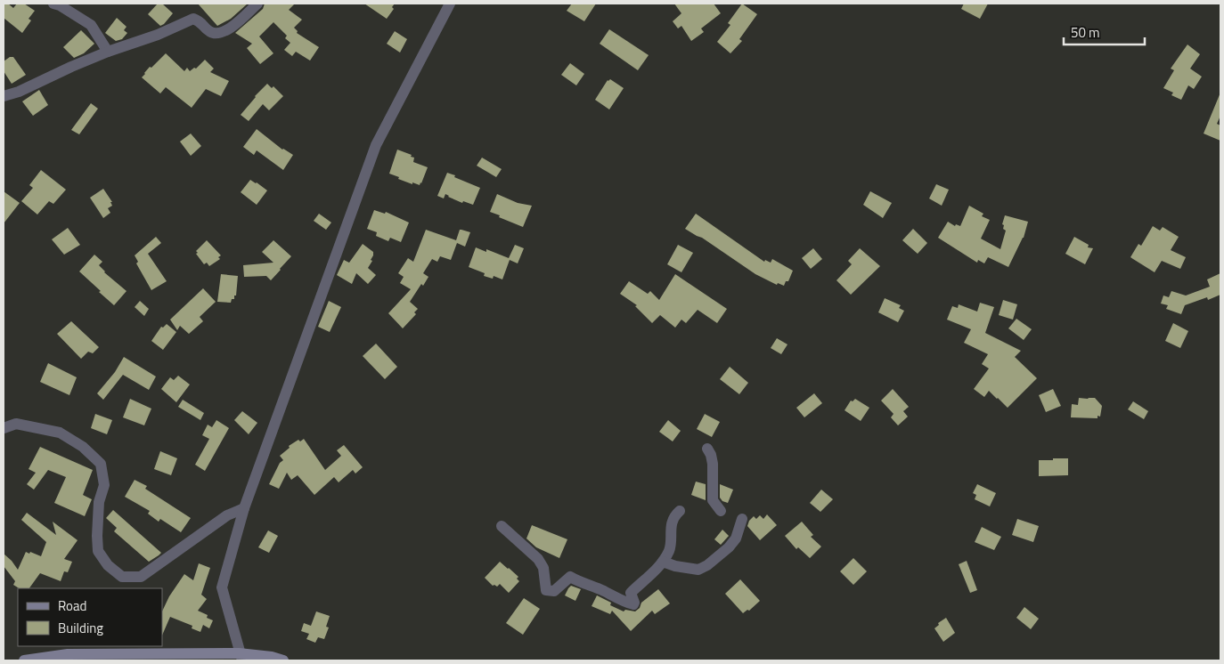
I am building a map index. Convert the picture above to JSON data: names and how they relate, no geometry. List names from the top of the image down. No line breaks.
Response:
{"legend":["Road","Building"],"scale_bar":"50 m"}
